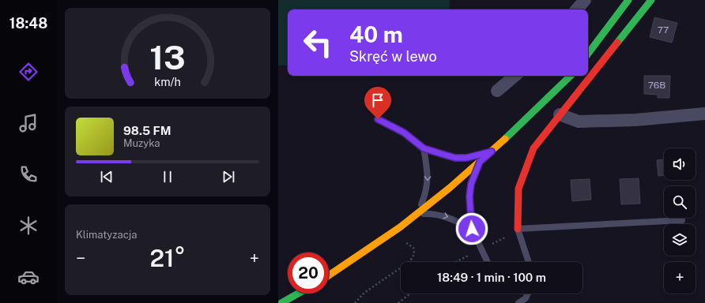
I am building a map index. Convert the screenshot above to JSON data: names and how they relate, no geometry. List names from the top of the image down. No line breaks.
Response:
{"house_numbers":["77","76B"],"page":{"tabs":"18:48","turn":["40 m","Skręć w lewo"],"song":["98.5 FM","Muzyka"],"map_buttons":"+","tile":"Klimatyzacja","heat":["−","21°","+"],"limit":"20","trip":"18:49 · 1 min · 100 m","gauge":["13","km/h"]}}
